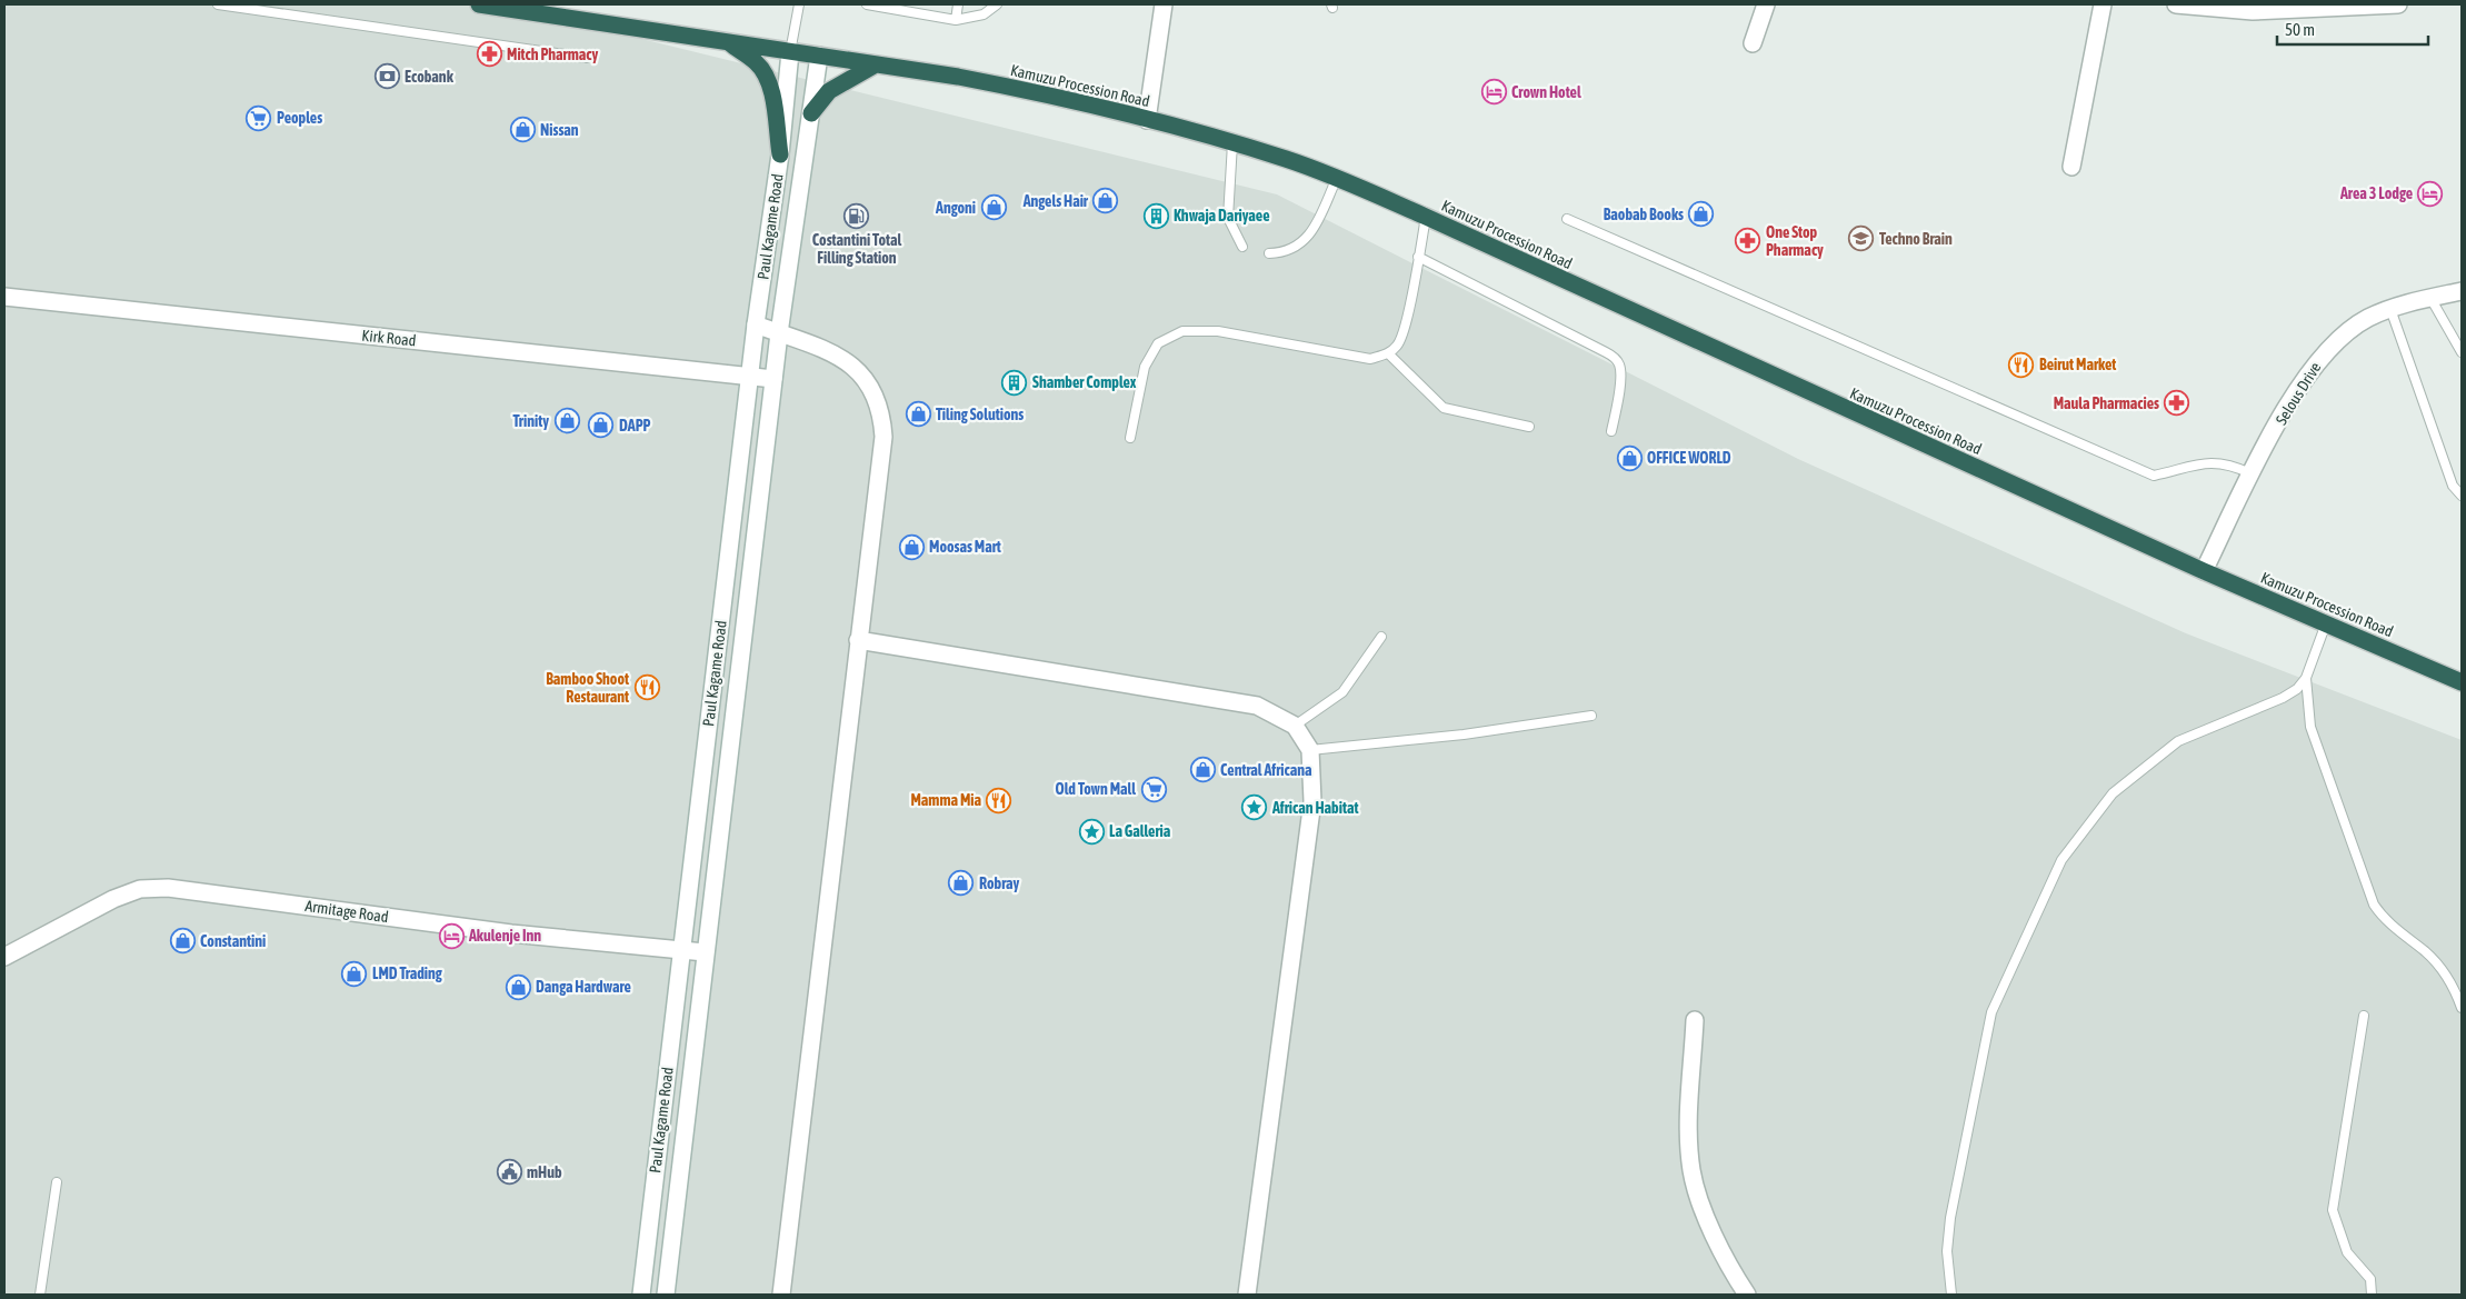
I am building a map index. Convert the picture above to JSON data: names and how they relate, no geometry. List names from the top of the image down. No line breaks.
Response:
{"streets":{"highway":["Kamuzu Procession Road"],"street":["Paul Kagame Road","Kirk Road","Selous Drive","Armitage Road"]},"crossings":[["Kamuzu Procession Road","Paul Kagame Road"],["Kamuzu Procession Road","Selous Drive"],["Paul Kagame Road","Kirk Road"],["Paul Kagame Road","Armitage Road"]],"places":{"pharmacy":["Mitch Pharmacy","One Stop Pharmacy","Maula Pharmacies"],"bank":["Ecobank"],"hotel":["Crown Hotel","Area 3 Lodge","Akulenje Inn"],"supermarket":["Peoples","Old Town Mall"],"shop":["Nissan","Angels Hair","Angoni","Baobab Books","Tiling Solutions","Trinity","DAPP","OFFICE WORLD","Moosas Mart","Central Africana","Robray","Constantini","LMD Trading","Danga Hardware"],"fuel station":["Costantini Total Filling Station"],"building":["Khwaja Dariyaee","Shamber Complex"],"school or university":["Techno Brain"],"restaurant":["Beirut Market","Bamboo Shoot Restaurant","Mamma Mia"],"place":["African Habitat","La Galleria"],"public building":["mHub"]},"scale_bar":"50 m"}
